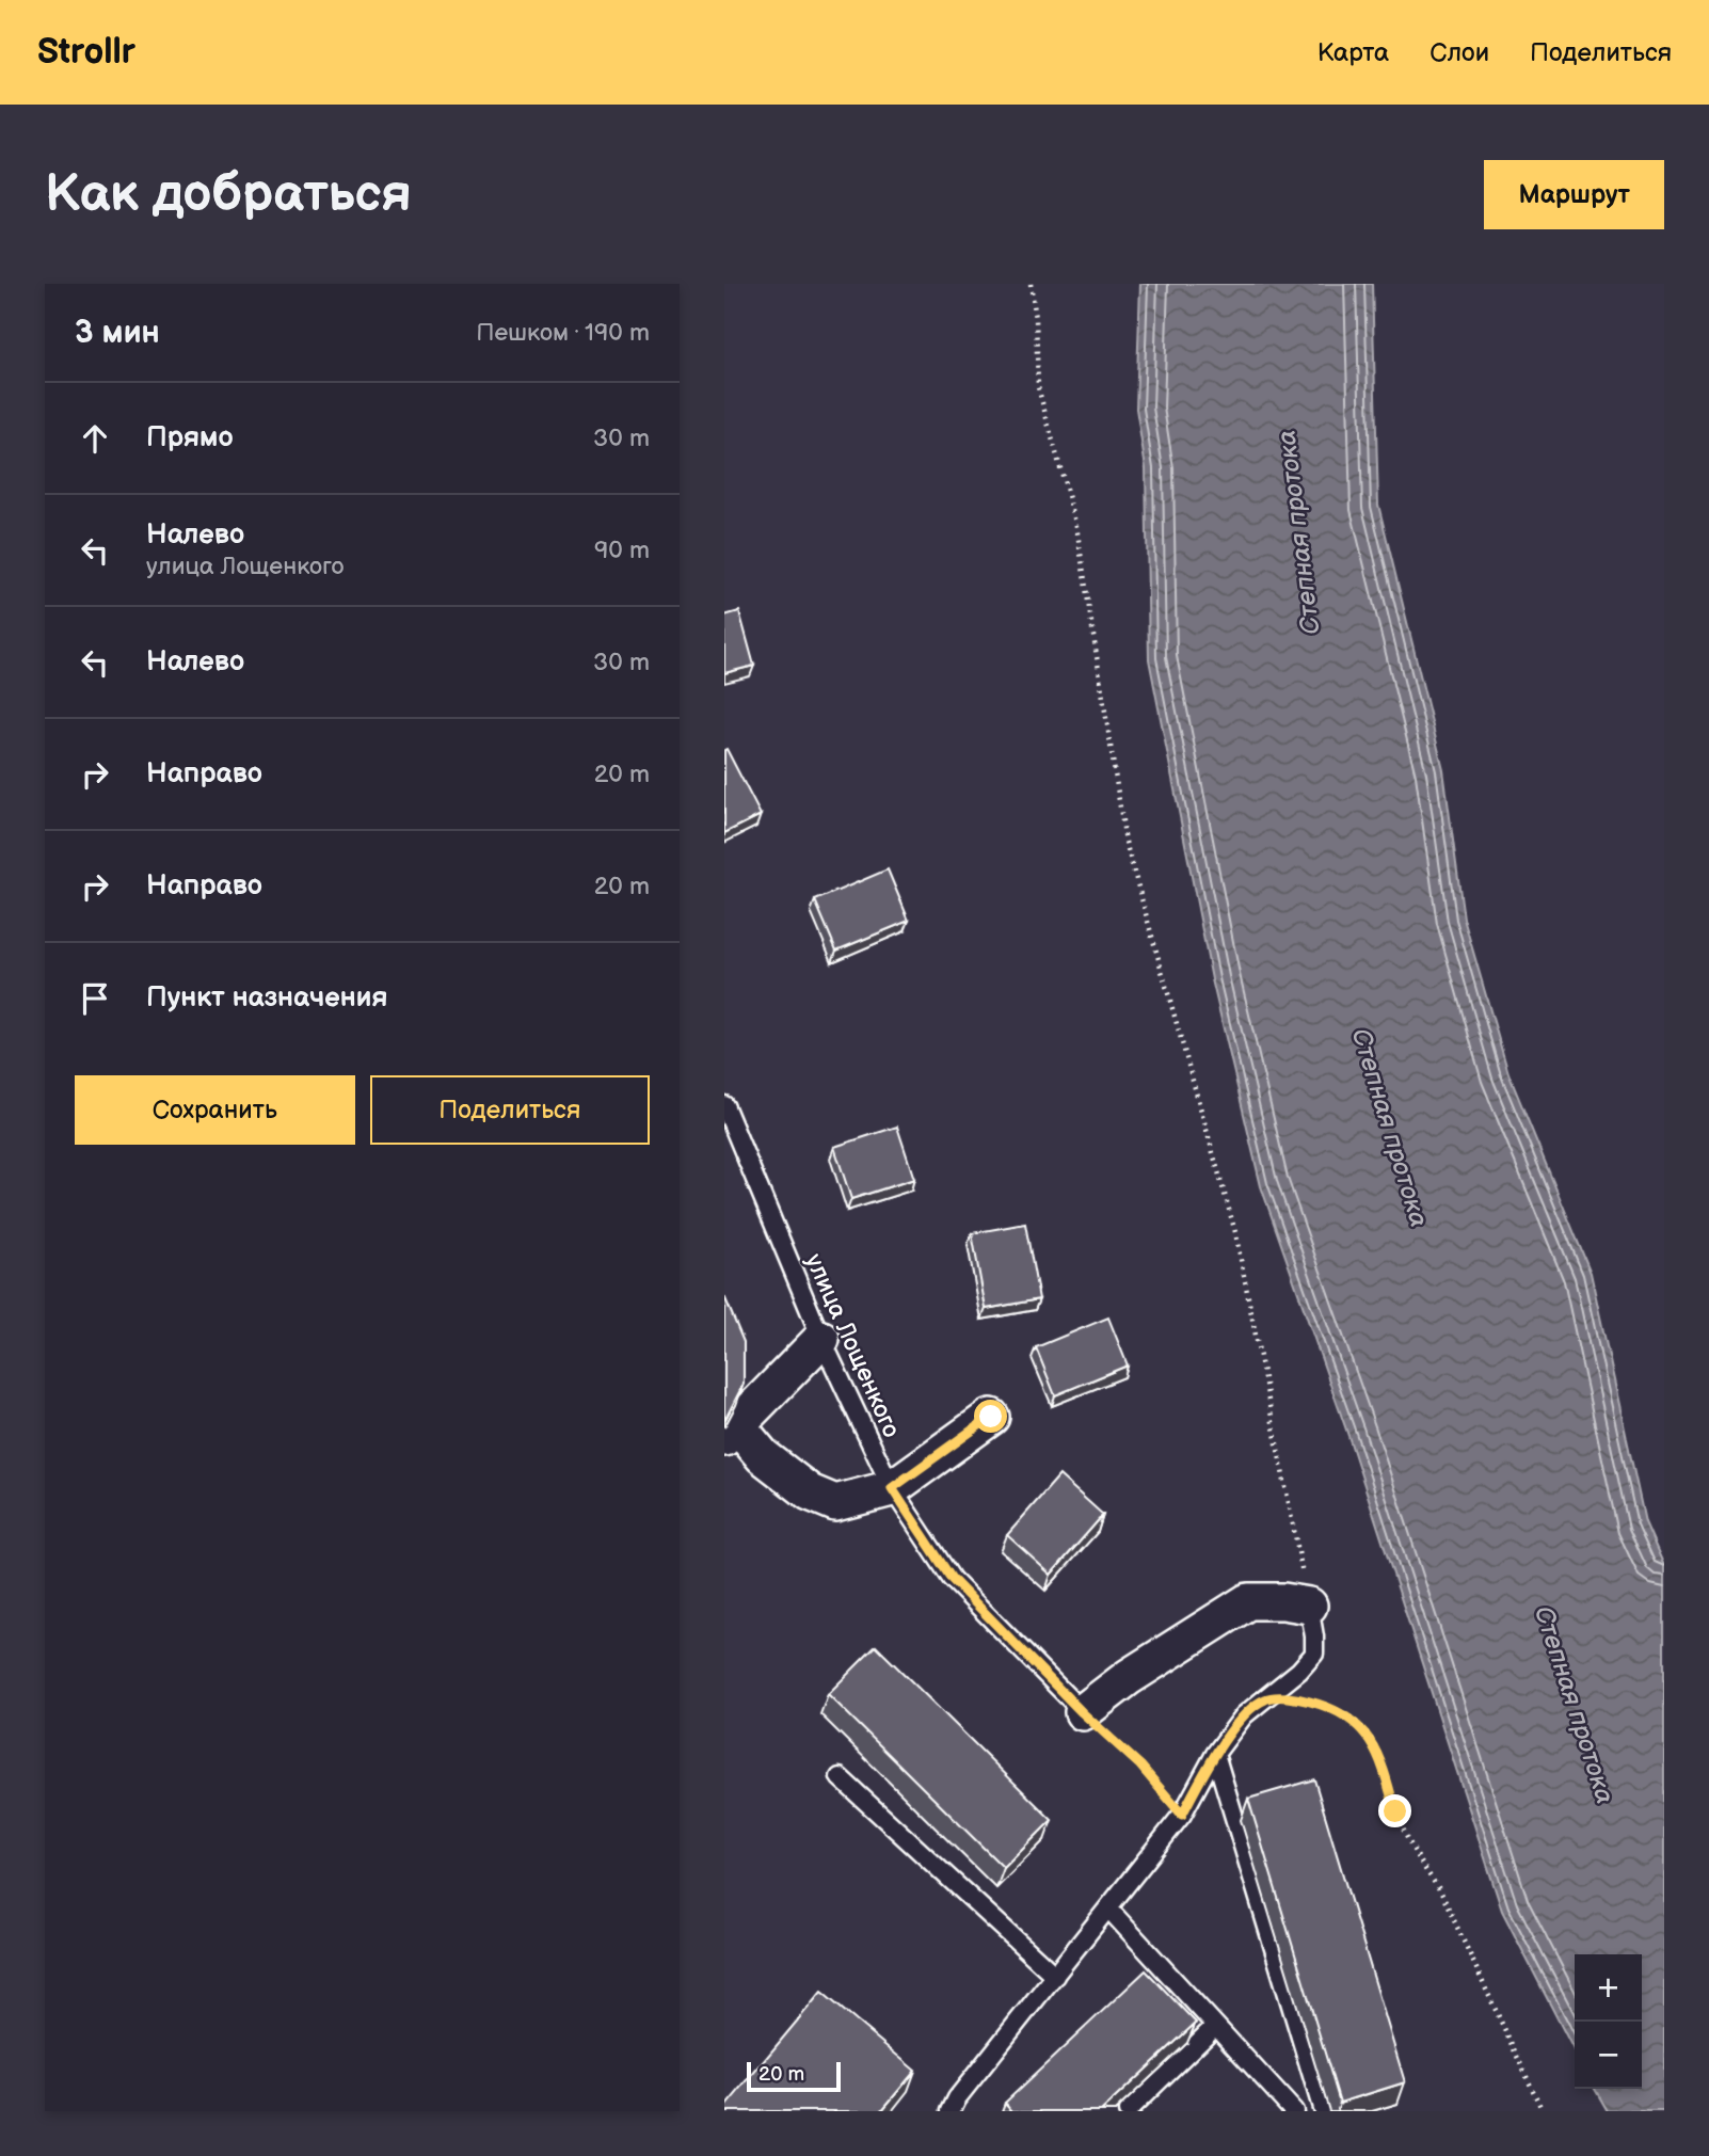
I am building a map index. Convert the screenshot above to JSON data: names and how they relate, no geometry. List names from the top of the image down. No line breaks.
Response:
{"streets":{"lane":["улица Лощенкого"]},"water":["Степная протока"],"scale_bar":"20 m","page":{"header":"Strollr","nav":["Карта","Слои","Поделиться"],"buttons":["Маршрут",["Сохранить","Поделиться"]],"title":"Как добраться","heading":["3 мин","Пешком · 190 m"],"list":[["Прямо","30 m"],["Налево","улица Лощенкого","90 m"],["Налево","30 m"],["Направо","20 m"],["Направо","20 m"],"Пункт назначения"],"map_buttons":["+","−"],"scale":"20 m"}}
